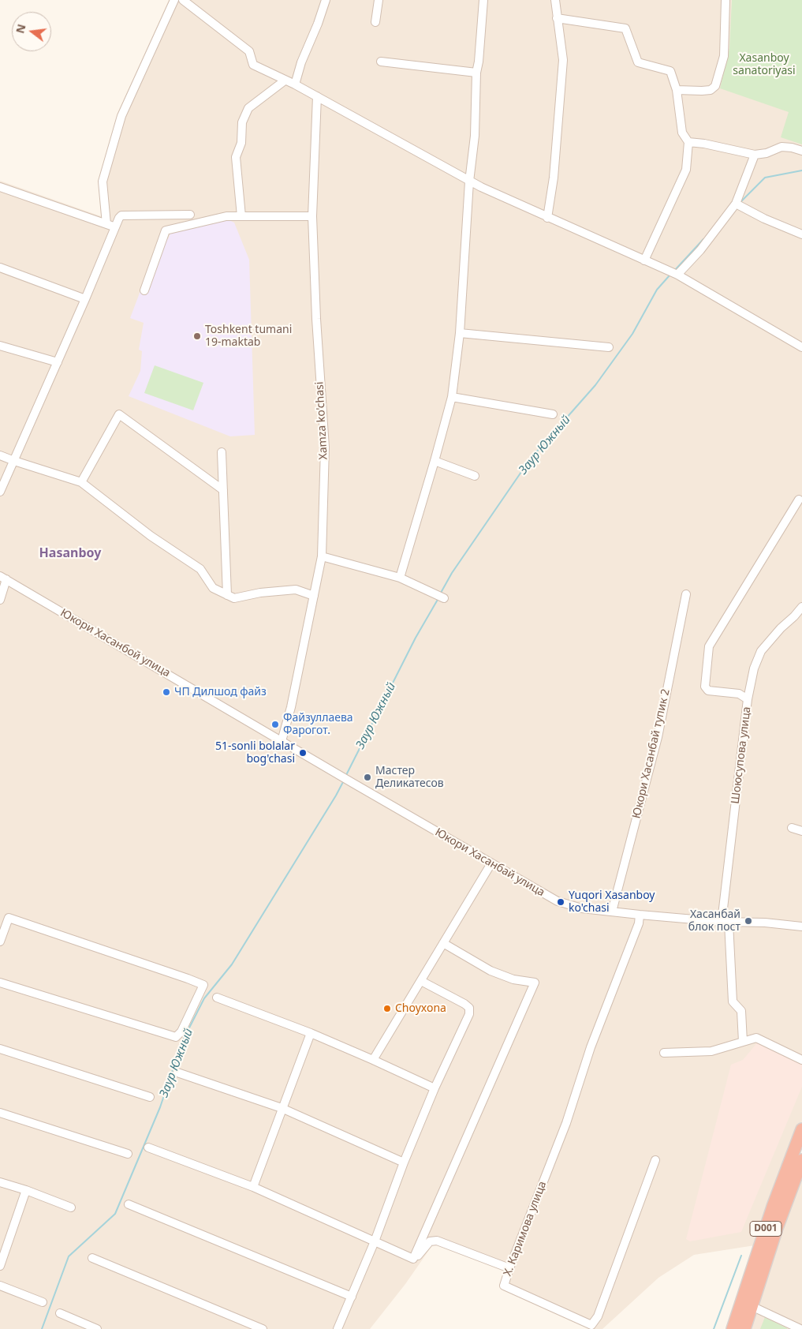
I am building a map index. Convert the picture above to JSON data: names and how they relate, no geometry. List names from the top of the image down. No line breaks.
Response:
{"streets":{"highway":["D001"],"street":["Xamza ko'chasi","Юкори Хасанбой улица","Юкори Хасанбай тупик 2","Шоюсупова улица","Юкори Хасанбай улица","Х. Каримова улица"]},"crossings":[["Xamza ko'chasi","Юкори Хасанбой улица"],["Юкори Хасанбой улица","Юкори Хасанбай улица"],["Юкори Хасанбай тупик 2","Юкори Хасанбай улица"],["Шоюсупова улица","Юкори Хасанбай улица"],["Юкори Хасанбай улица","Х. Каримова улица"]],"districts":["Hasanboy"],"water":["Заур Южный"],"parks":["Xasanboy sanatoriyasi"],"places":["Toshkent tumani 19-maktab","ЧП Дилшод файз","Файзуллаева Фарогот.","51-sonli bolalar bog'chasi","Мастер Деликатесов","Yuqori Xasanboy ko'chasi","Хасанбай блок пост","Choyxona"],"north":"left"}
